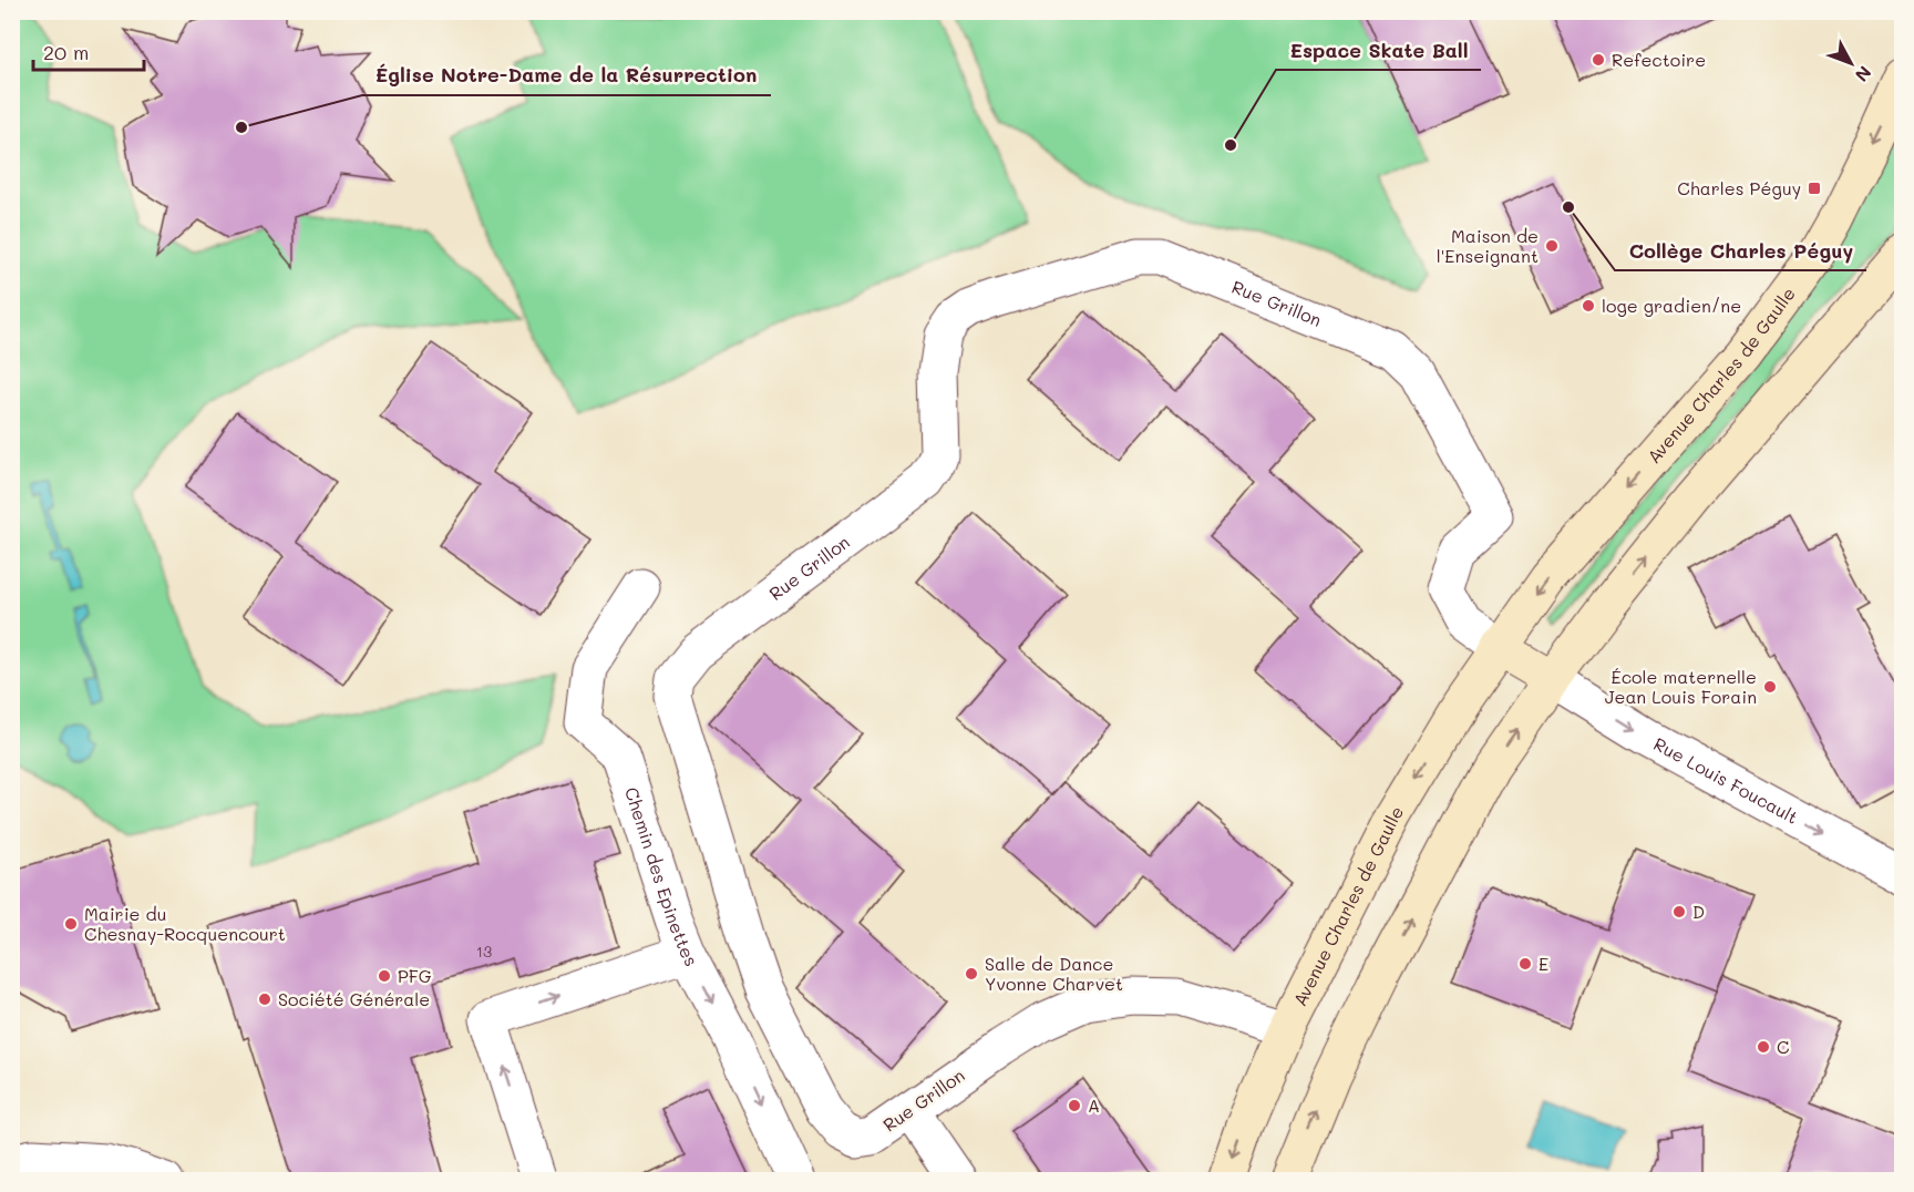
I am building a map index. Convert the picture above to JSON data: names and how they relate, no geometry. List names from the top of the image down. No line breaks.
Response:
{"streets":{"main road":["Avenue Charles de Gaulle"],"street":["Rue Grillon","Rue Louis Foucault","Chemin des Epinettes"]},"crossings":[["Rue Grillon","Avenue Charles de Gaulle"]],"one_way":["Rue Louis Foucault","Chemin des Epinettes"],"places":{"other":["Refectoire","Église Notre-Dame de la Résurrection","Espace Skate Ball","Collège Charles Péguy","Maison de l'Enseignant","loge gradien/ne","École maternelle Jean Louis Forain","D","Mairie du Chesnay-Rocquencourt","E","Salle de Dance Yvonne Charvet","PFG","Société Générale","C","A"],"transit":["Charles Péguy"]},"house_numbers":["13"],"scale_bar":"20 m","north":"bottom right"}
